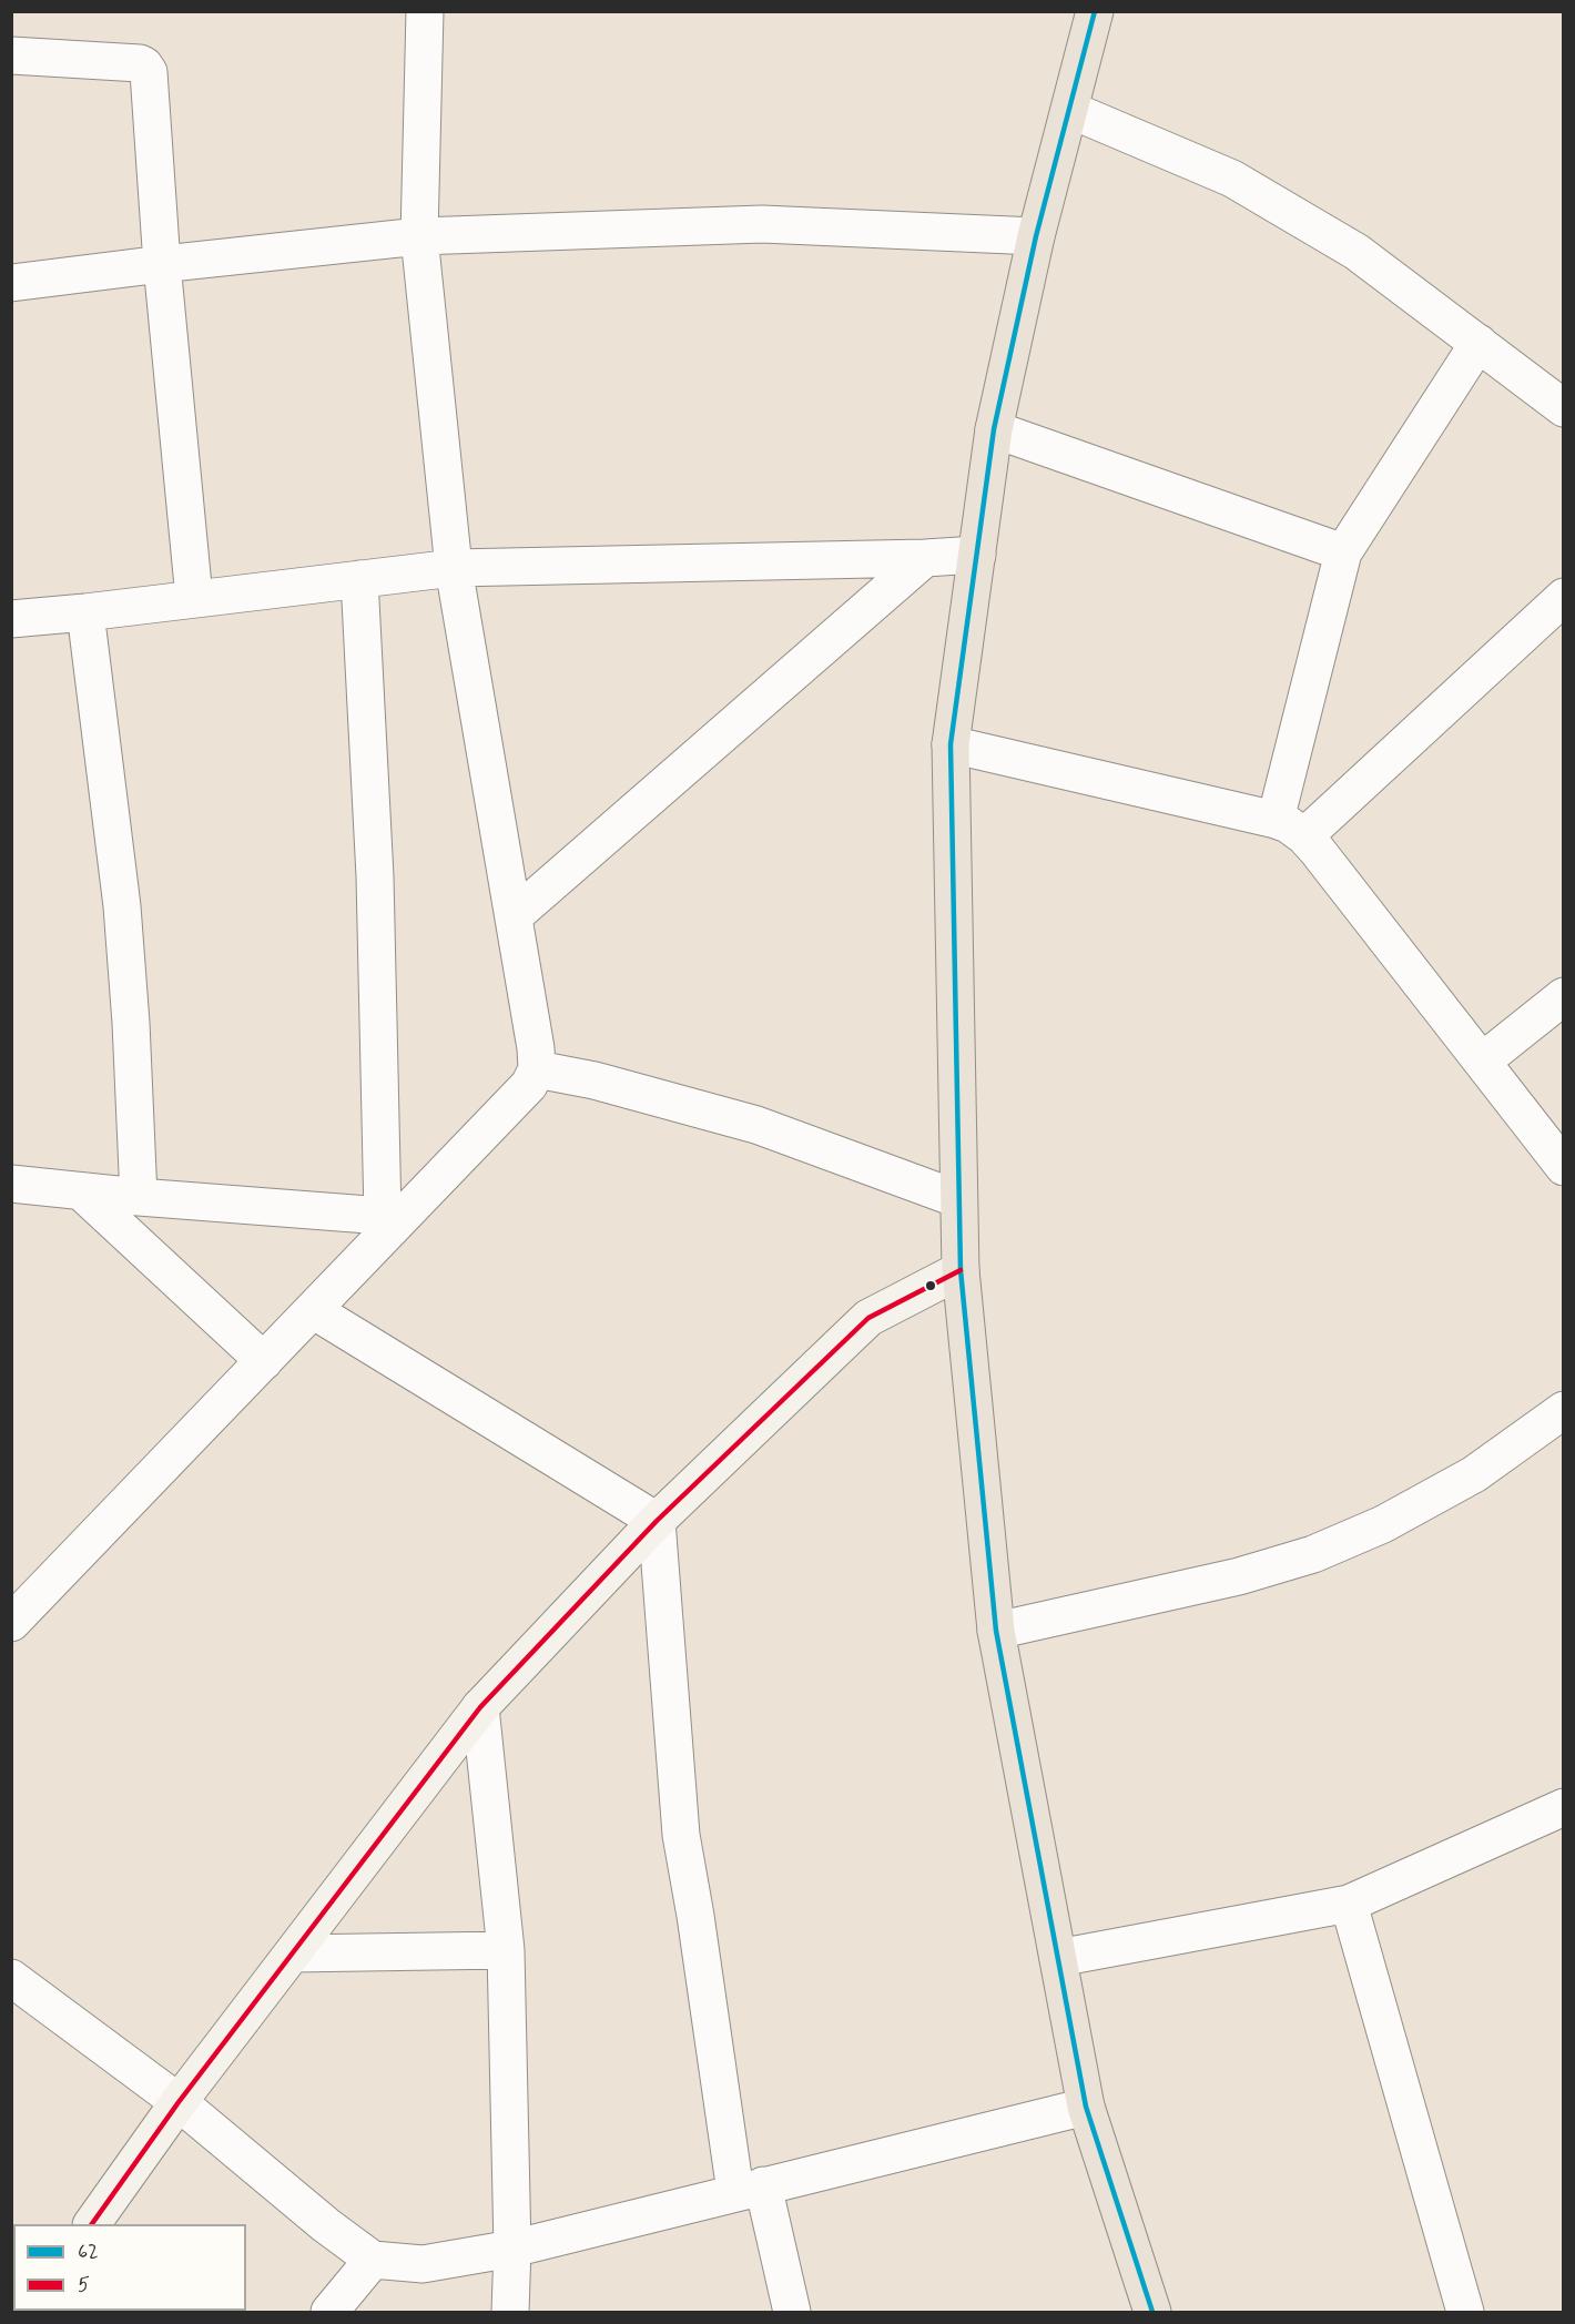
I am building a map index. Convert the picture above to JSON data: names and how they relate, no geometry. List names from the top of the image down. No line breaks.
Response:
{"lines":["transit line 62","transit line 5"],"legend":["62","5"]}
